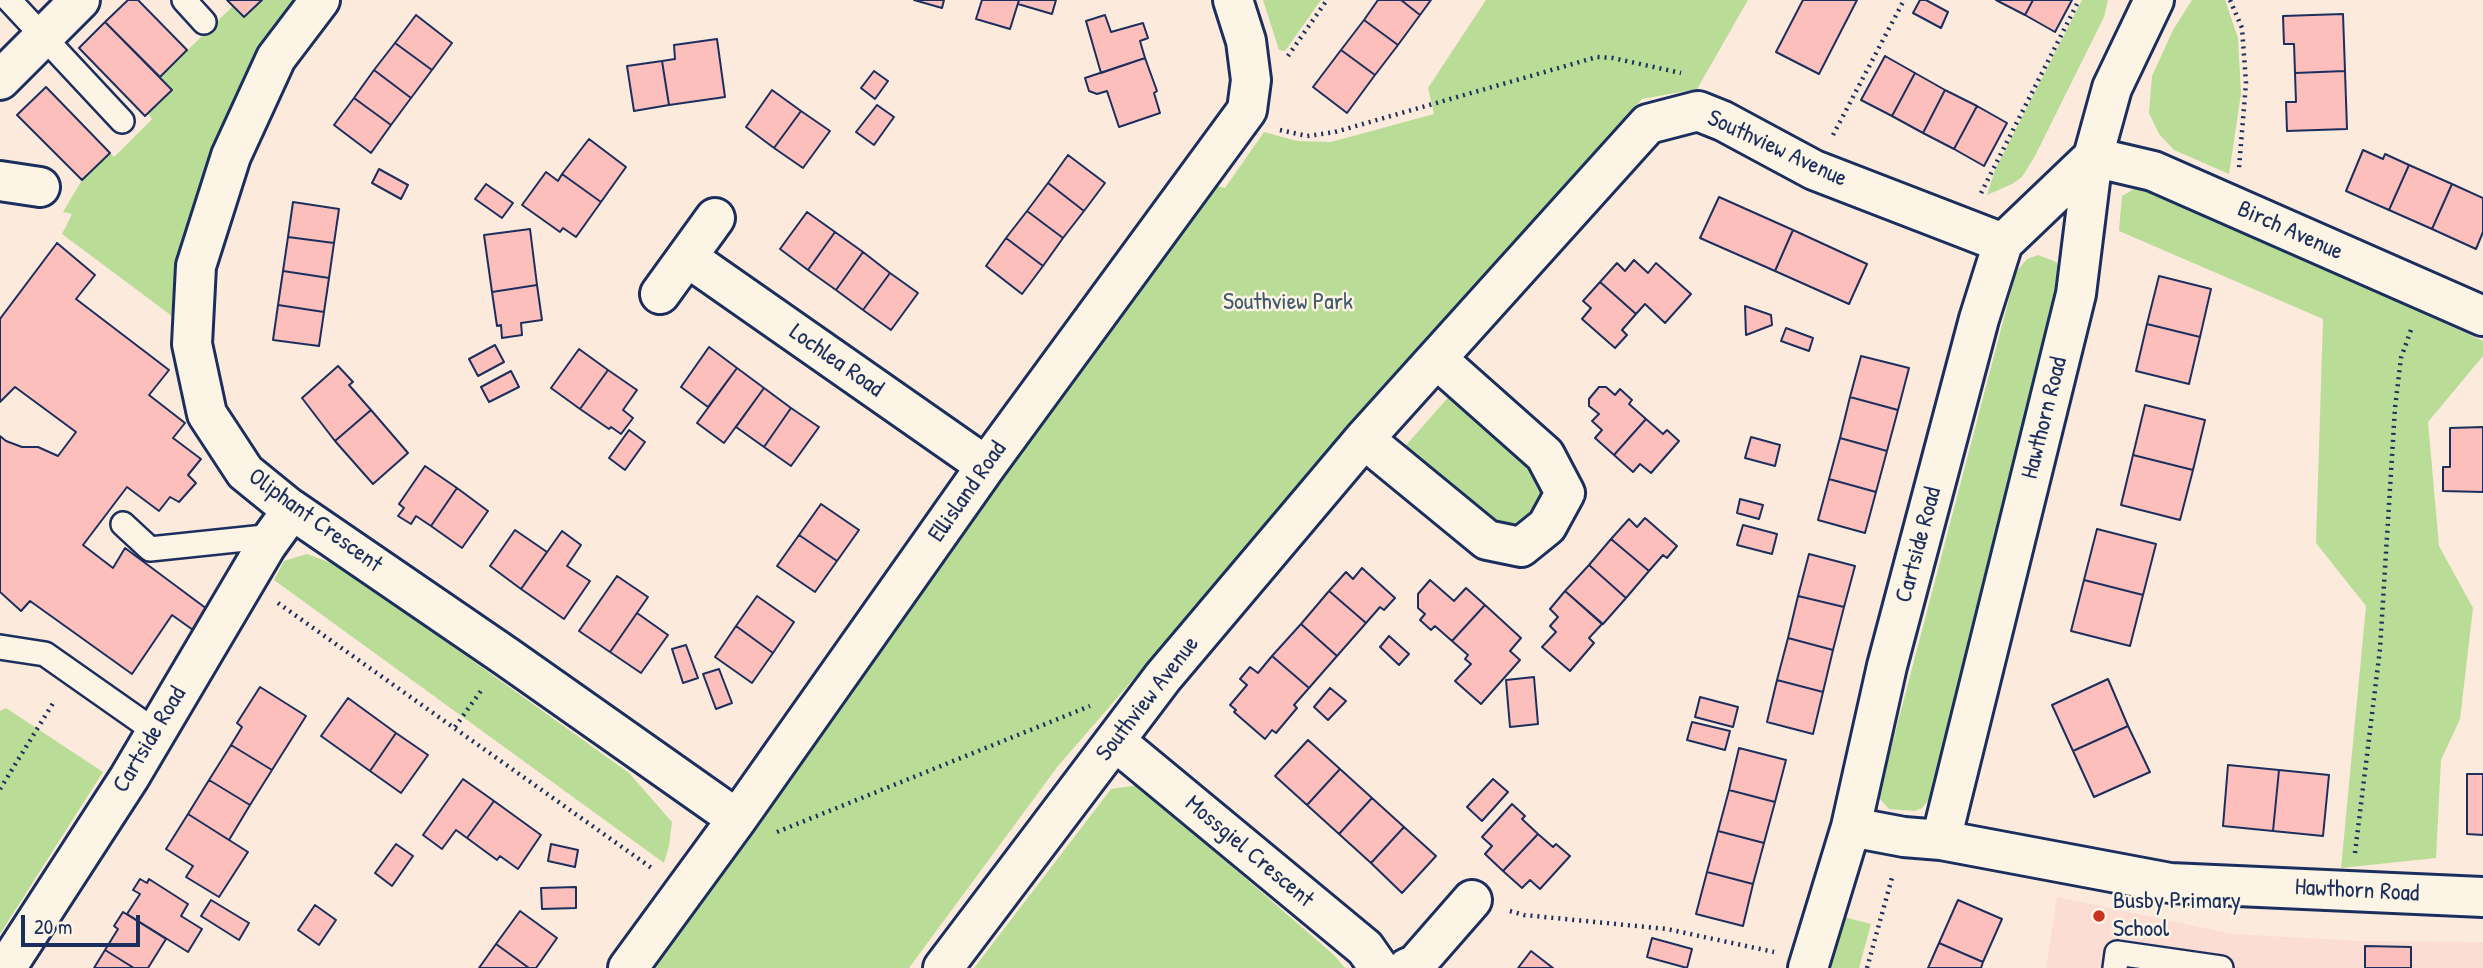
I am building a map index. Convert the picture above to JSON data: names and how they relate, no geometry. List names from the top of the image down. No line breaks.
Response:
{"streets":{"street":["Southview Avenue","Birch Avenue","Lochlea Road","Hawthorn Road","Ellisland Road","Oliphant Crescent","Cartside Road","Mossgiel Crescent"]},"crossings":[["Southview Avenue","Cartside Road"],["Southview Avenue","Mossgiel Crescent"],["Birch Avenue","Hawthorn Road"],["Birch Avenue","Cartside Road"],["Lochlea Road","Ellisland Road"],["Hawthorn Road","Cartside Road"],["Ellisland Road","Oliphant Crescent"],["Oliphant Crescent","Cartside Road"]],"parks":["Southview Park"],"places":["Busby Primary School"],"scale_bar":"20 m"}
